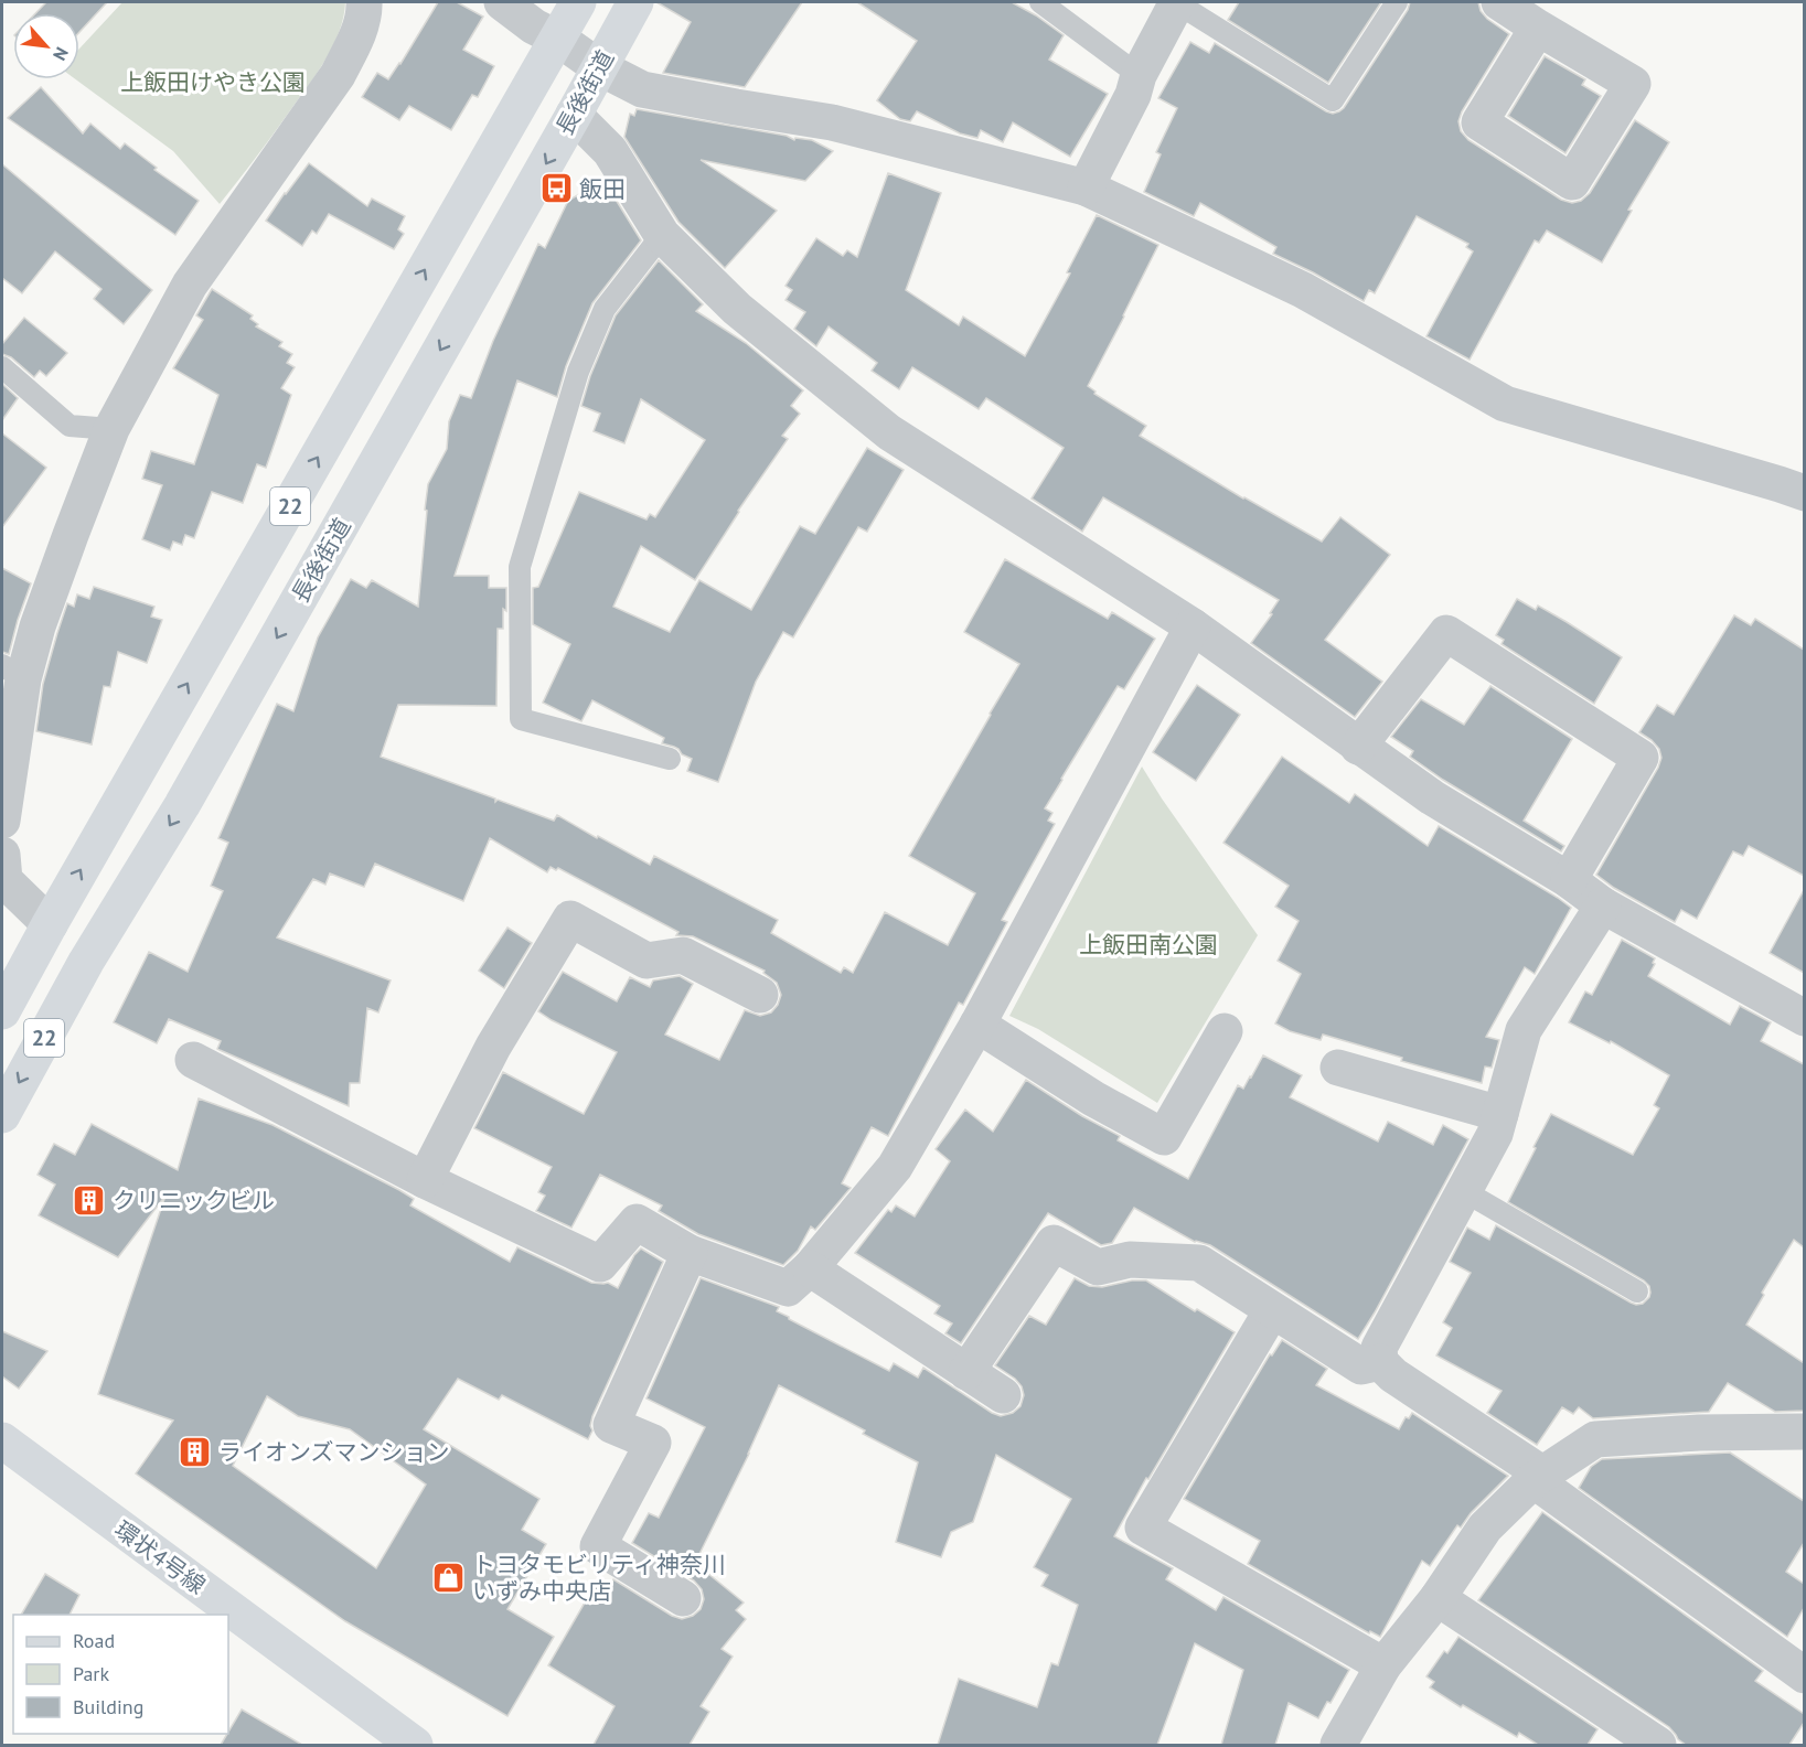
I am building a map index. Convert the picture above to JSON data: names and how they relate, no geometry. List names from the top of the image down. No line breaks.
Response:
{"streets":{"main road":["長後街道","22","環状4号線"]},"parks":["上飯田けやき公園","上飯田南公園"],"places":{"bus stop":["飯田"],"building":["クリニックビル","ライオンズマンション"],"shop":["トヨタモビリティ神奈川 いずみ中央店"]},"legend":["Road","Park","Building"],"north":"bottom right"}
